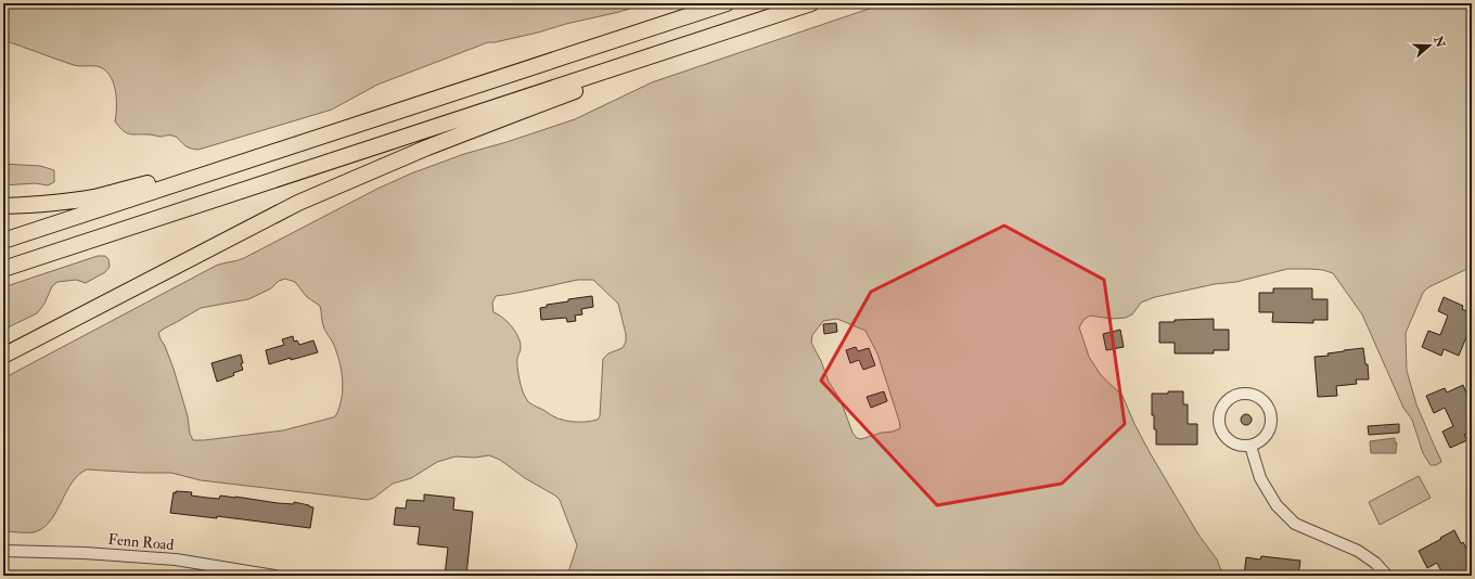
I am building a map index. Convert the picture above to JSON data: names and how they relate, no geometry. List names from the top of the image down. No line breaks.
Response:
{"streets":{"street":["Fenn Road"]},"north":"right"}
